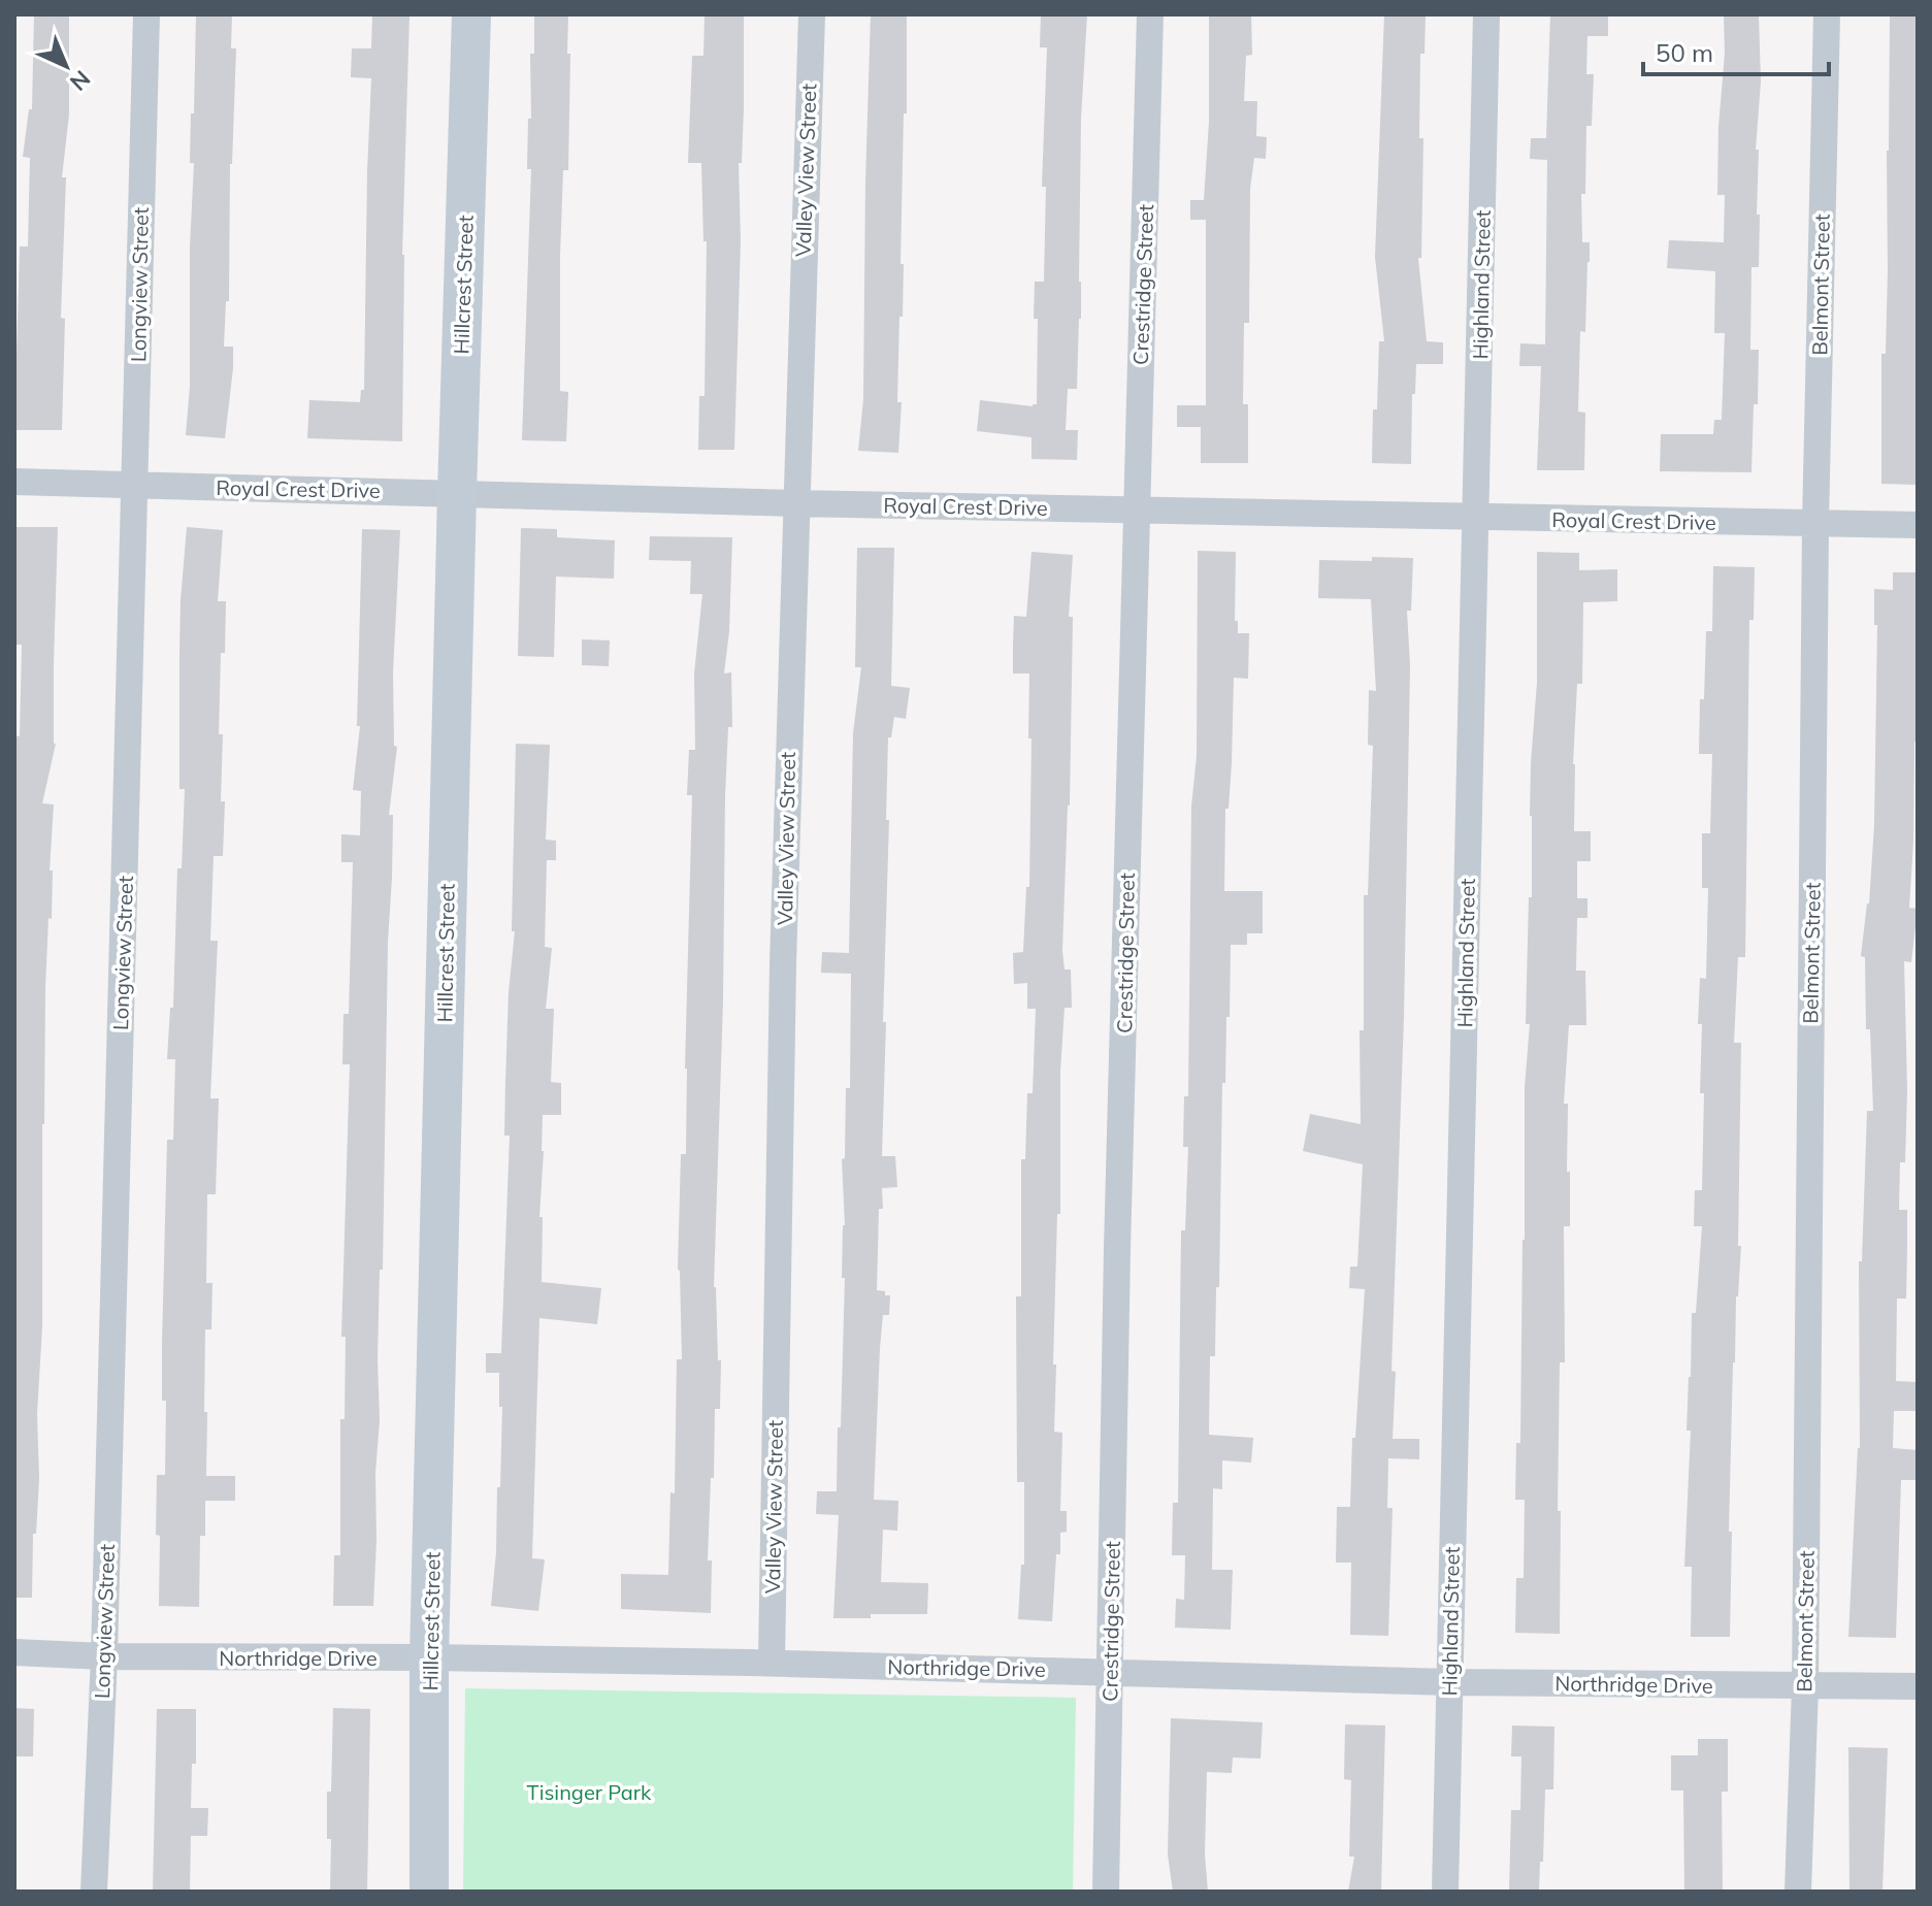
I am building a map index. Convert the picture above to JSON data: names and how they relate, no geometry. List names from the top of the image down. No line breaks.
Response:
{"streets":{"street":["Valley View Street","Longview Street","Hillcrest Street","Crestridge Street","Highland Street","Belmont Street","Royal Crest Drive","Northridge Drive"]},"crossings":[["Valley View Street","Royal Crest Drive"],["Valley View Street","Northridge Drive"],["Longview Street","Royal Crest Drive"],["Longview Street","Northridge Drive"],["Hillcrest Street","Royal Crest Drive"],["Hillcrest Street","Northridge Drive"],["Crestridge Street","Royal Crest Drive"],["Crestridge Street","Northridge Drive"],["Highland Street","Royal Crest Drive"],["Highland Street","Northridge Drive"],["Belmont Street","Royal Crest Drive"],["Belmont Street","Northridge Drive"]],"parks":["Tisinger Park"],"scale_bar":"50 m","north":"bottom right"}
